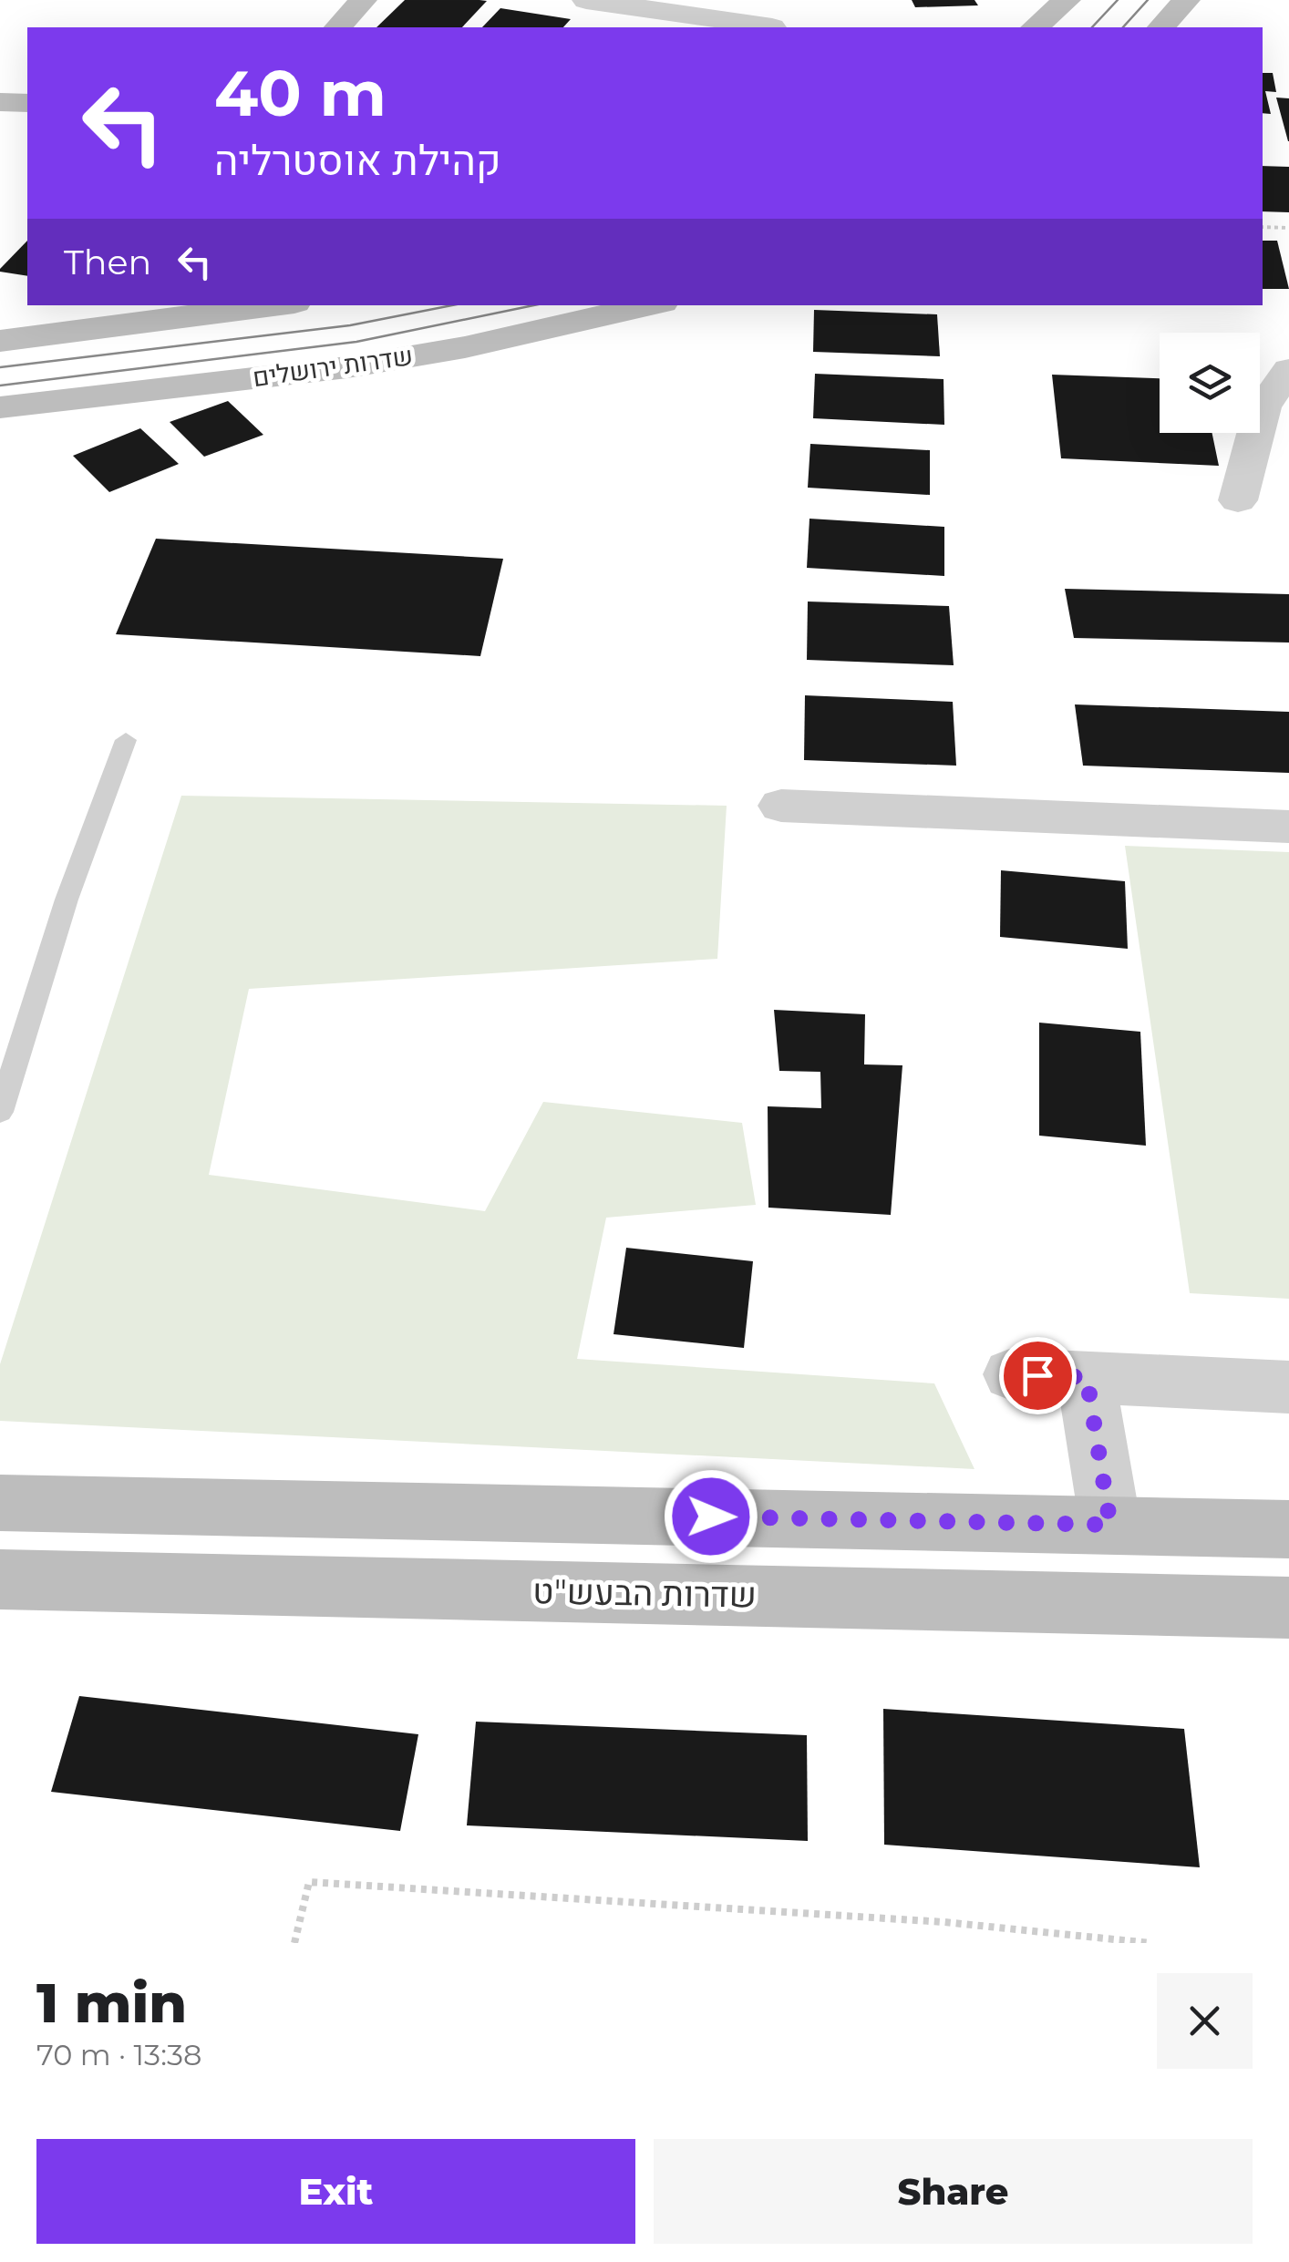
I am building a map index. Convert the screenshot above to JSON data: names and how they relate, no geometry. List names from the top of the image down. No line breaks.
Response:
{"streets":{"street":["שדרות ירושלים","שדרות הבעש\"ט"]},"page":{"turn":["40 m","קהילת אוסטרליה"],"then":"Then","heading":["1 min","70 m · 13:38"],"buttons":["Exit","Share"]}}
